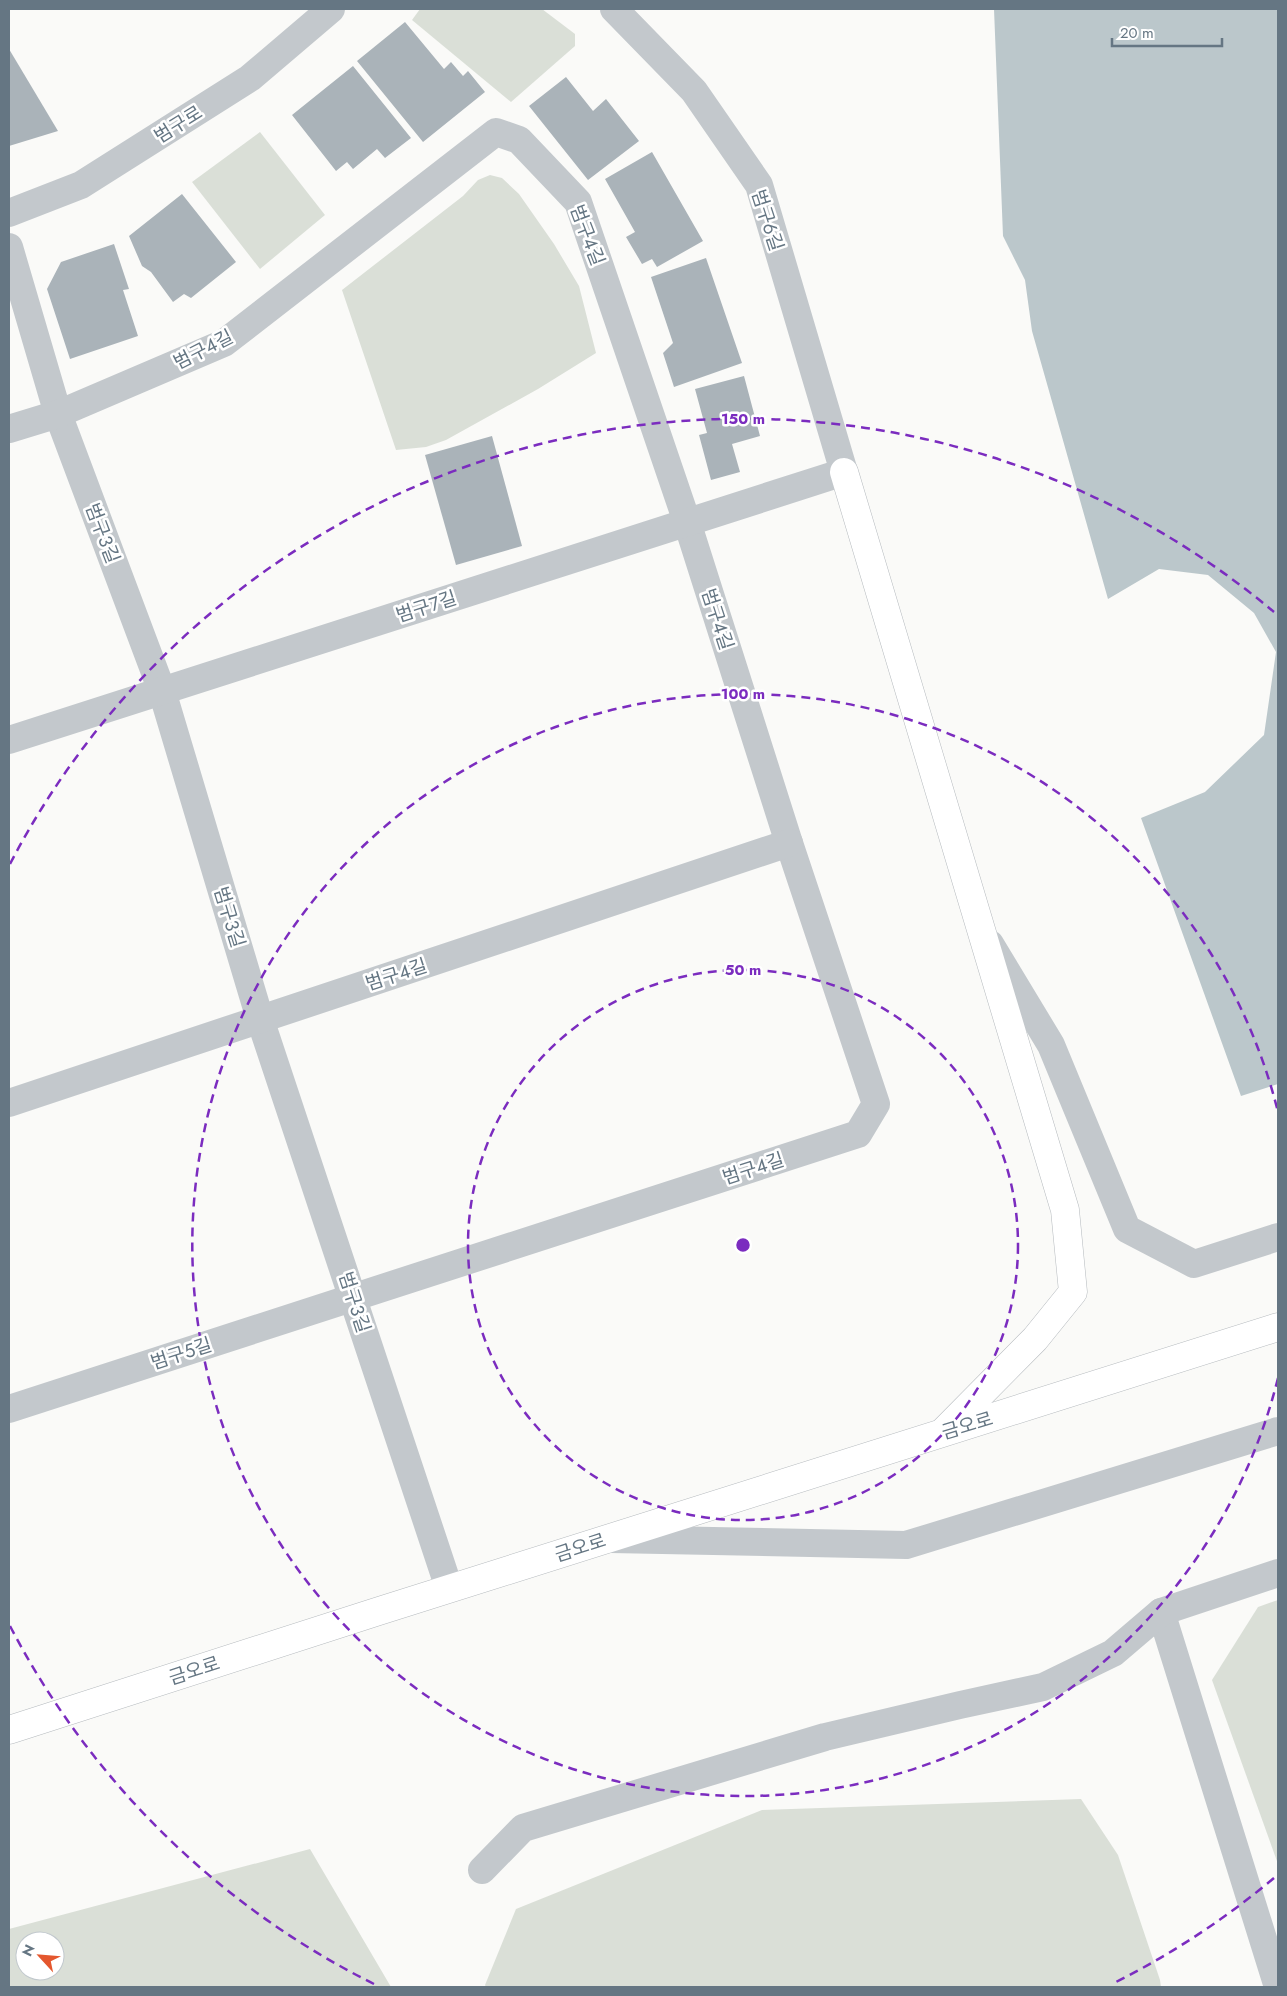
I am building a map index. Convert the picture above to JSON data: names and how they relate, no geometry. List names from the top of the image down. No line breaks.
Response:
{"streets":{"main road":["금오로"],"street":["범구로","범구6길","범구4길","범구3길","범구7길","범구5길"]},"crossings":[["범구6길","범구7길"],["범구4길","범구3길"],["범구4길","범구7길"],["범구4길","범구5길"],["범구3길","범구7길"],["범구3길","범구5길"],["범구3길","금오로"]],"scale_bar":"20 m","north":"top left","rings":["150 m","100 m","50 m"]}
